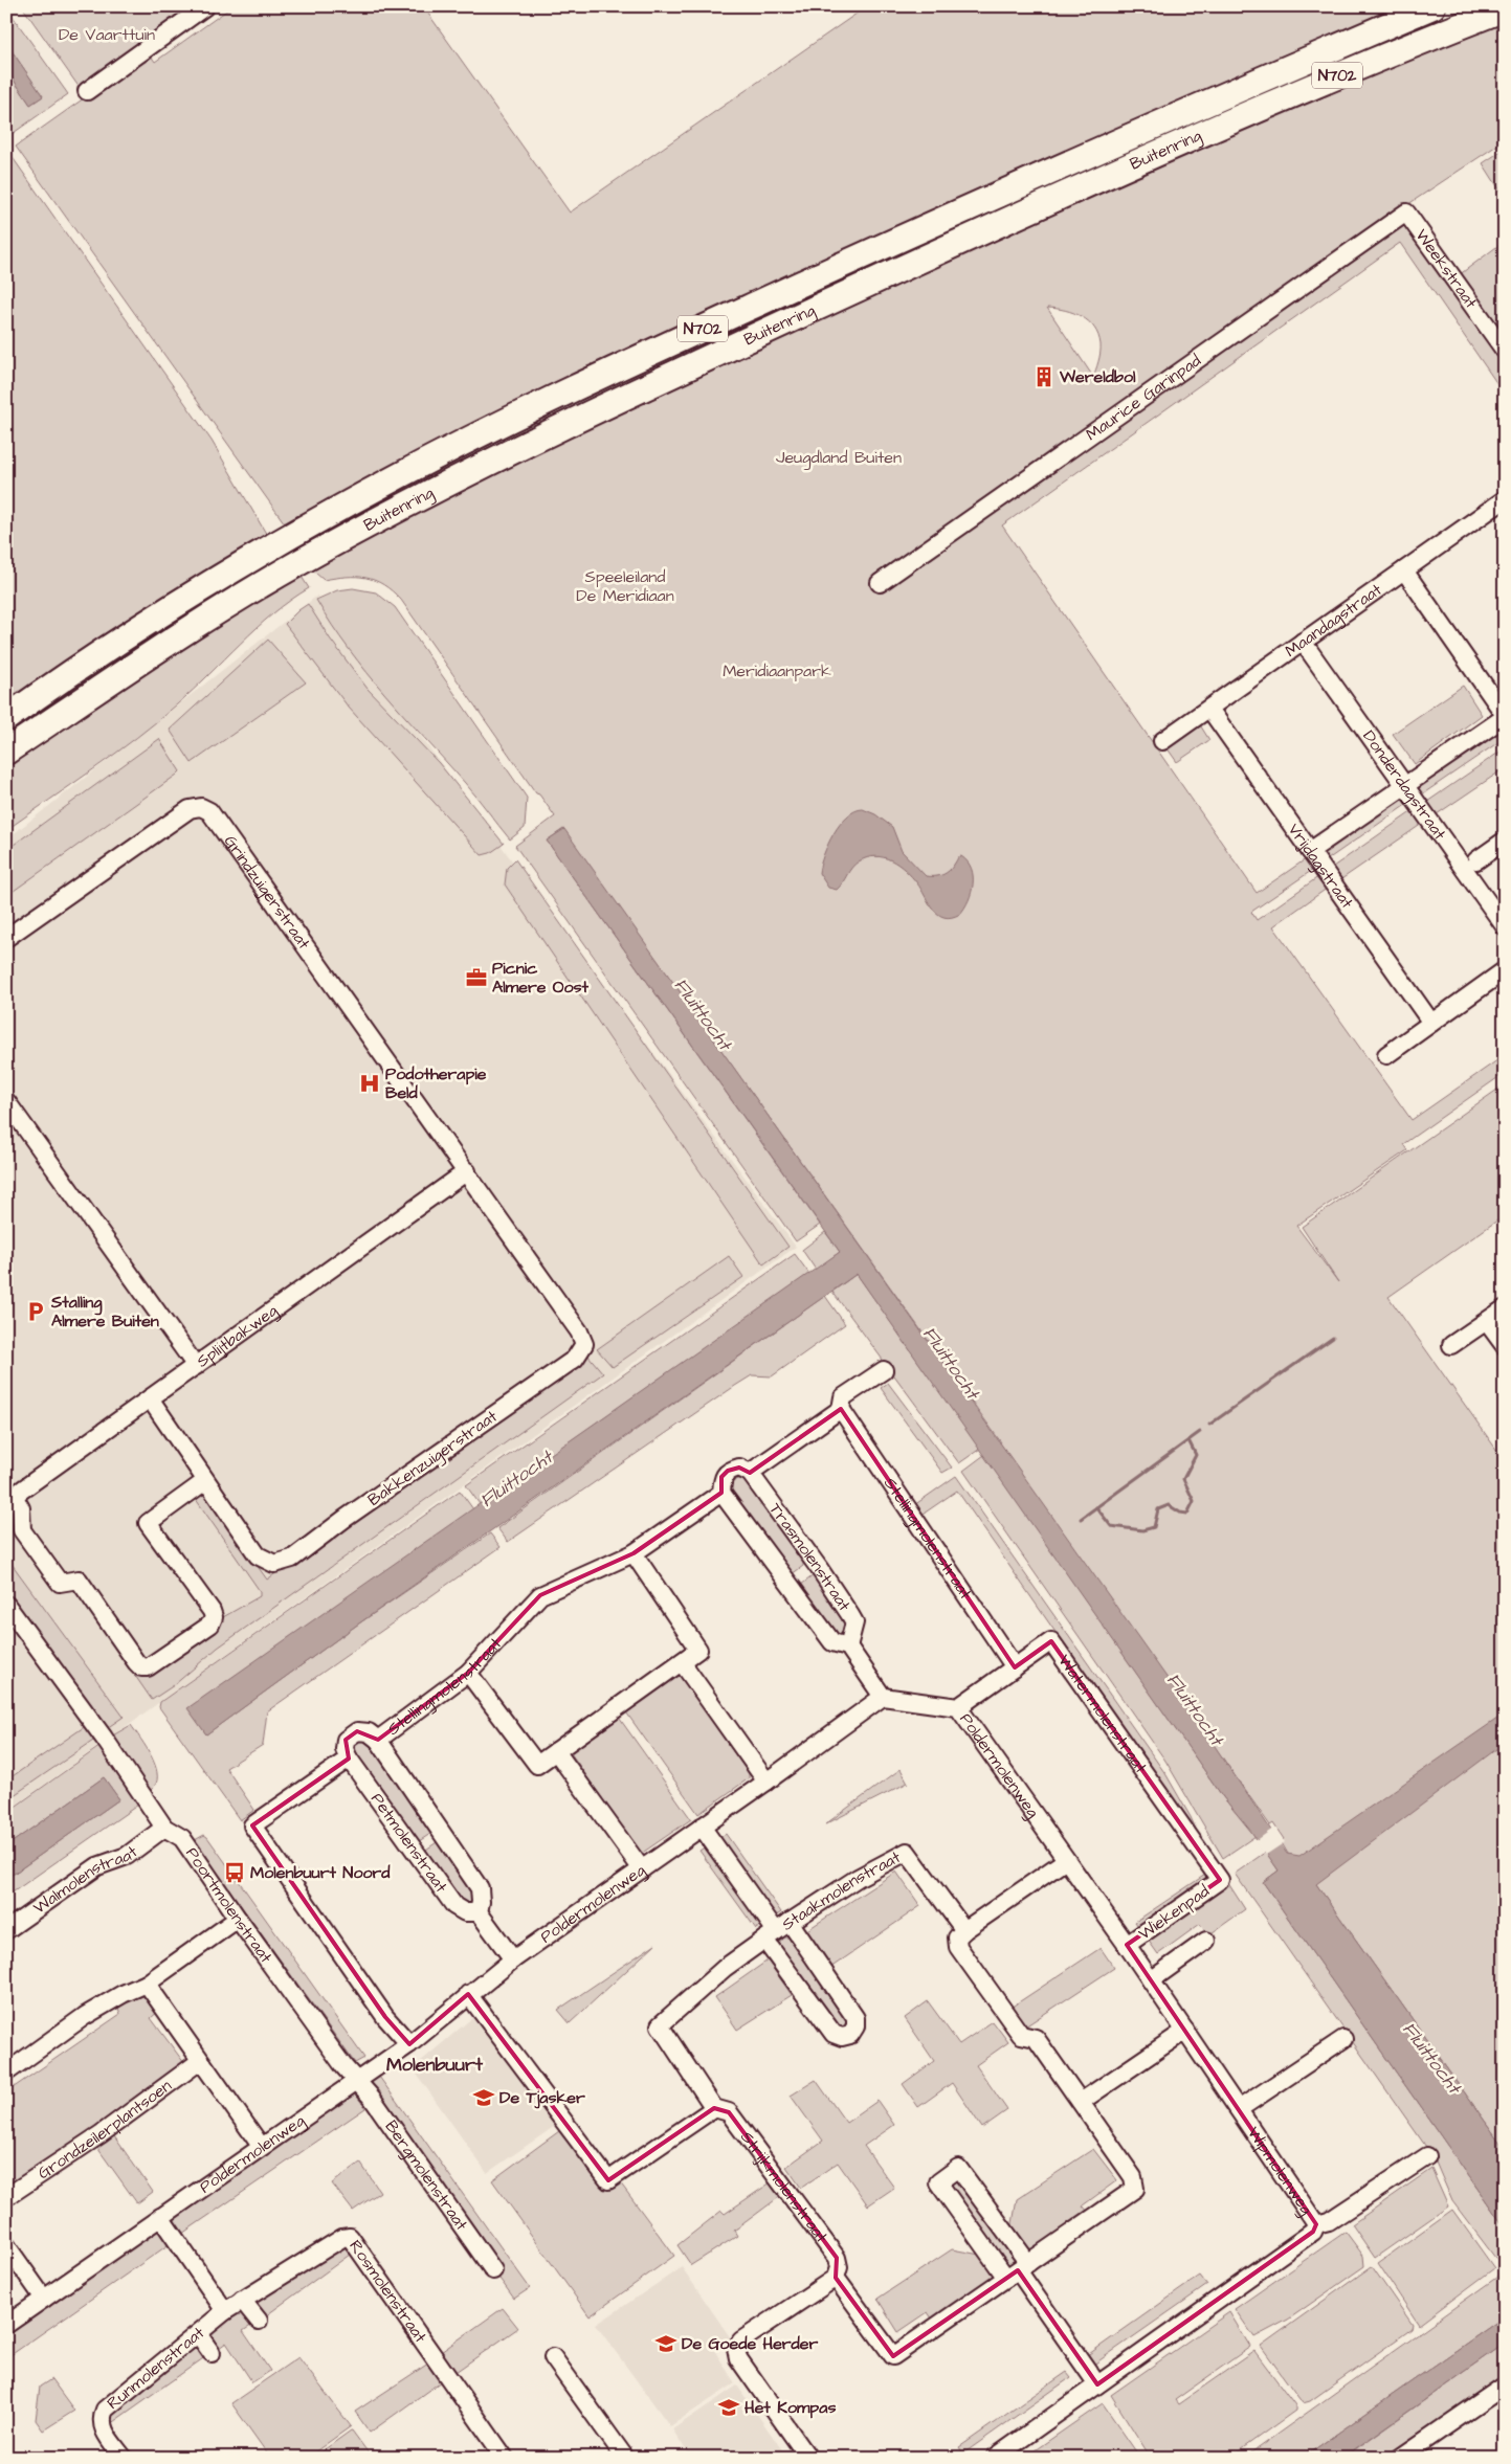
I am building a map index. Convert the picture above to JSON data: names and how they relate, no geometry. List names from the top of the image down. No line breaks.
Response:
{"streets":{"highway":["N702","Buitenring"],"street":["Weekstraat","Maurice Garinpad","Maandagstraat","Donderdagstraat","Vrijdagstraat","Grindzuigerstraat","Splijtbakweg","Bakkenzuigerstraat","Stellingmolenstraat","Trasmolenstraat","Watermolenstraat","Poldermolenweg","Petmolenstraat","Walmolenstraat","Staakmolenstraat","Poortmolenstraat","Wiekenpad","Grondzeilerplantsoen","Wipmolenweg","Bergmolenstraat","Strijkmolenstraat","Rosmolenstraat","Runmolenstraat"]},"crossings":[["Weekstraat","Maurice Garinpad"],["Maandagstraat","Donderdagstraat"],["Maandagstraat","Vrijdagstraat"],["Grindzuigerstraat","Splijtbakweg"],["Grindzuigerstraat","Bakkenzuigerstraat"],["Splijtbakweg","Bakkenzuigerstraat"],["Stellingmolenstraat","Trasmolenstraat"],["Stellingmolenstraat","Watermolenstraat"],["Stellingmolenstraat","Petmolenstraat"],["Trasmolenstraat","Poldermolenweg"],["Watermolenstraat","Poldermolenweg"],["Watermolenstraat","Wiekenpad"],["Poldermolenweg","Staakmolenstraat"],["Poldermolenweg","Poortmolenstraat"],["Poldermolenweg","Wiekenpad"],["Poldermolenweg","Wipmolenweg"],["Poldermolenweg","Bergmolenstraat"],["Walmolenstraat","Poortmolenstraat"],["Staakmolenstraat","Strijkmolenstraat"],["Poortmolenstraat","Bergmolenstraat"],["Wiekenpad","Wipmolenweg"],["Rosmolenstraat","Runmolenstraat"]],"districts":["Molenbuurt"],"water":["Fluittocht"],"parks":["De Vaarttuin","Jeugdland Buiten","Speeleiland De Meridiaan","Meridiaanpark"],"places":{"building":["Wereldbol"],"office":["Picnic Almere Oost"],"hospital":["Podotherapie Beld"],"parking":["Stalling Almere Buiten"],"bus stop":["Molenbuurt Noord"],"school or university":["De Tjasker","De Goede Herder","Het Kompas"]}}
